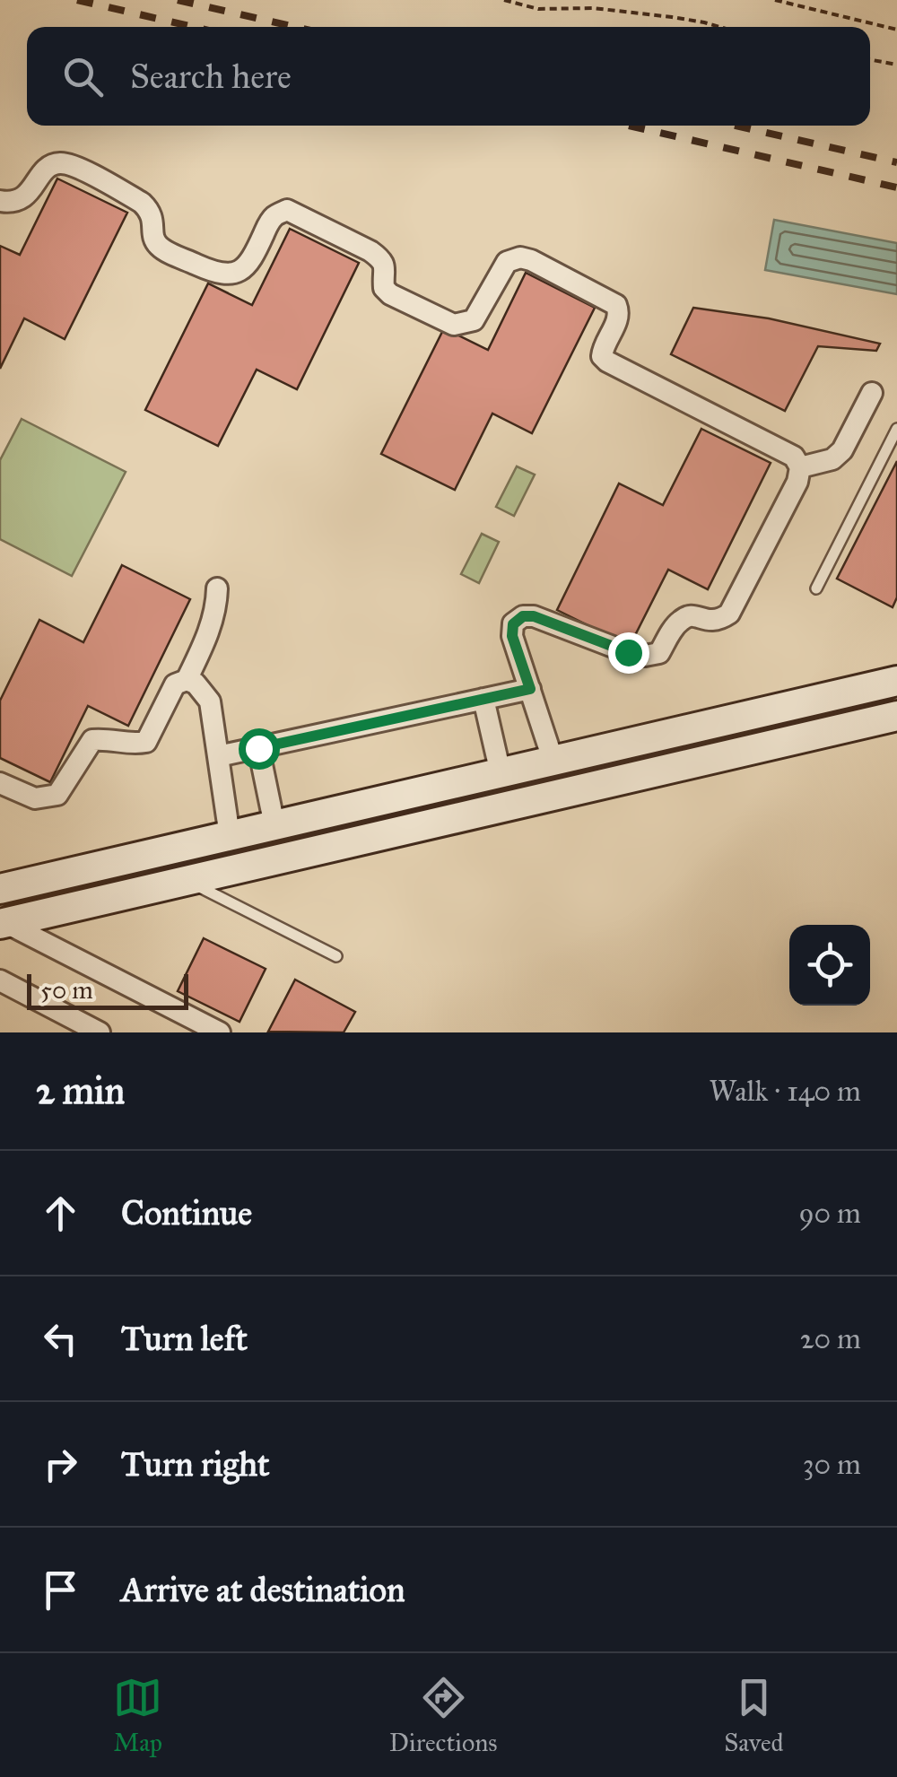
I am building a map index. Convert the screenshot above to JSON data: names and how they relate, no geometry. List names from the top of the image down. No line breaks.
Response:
{"scale_bar":"50 m","page":{"search":"Search here","scale":"50 m","heading":["2 min","Walk · 140 m"],"list":[["Continue","90 m"],["Turn left","20 m"],["Turn right","30 m"],"Arrive at destination"],"nav":["Map","Directions","Saved"]}}
